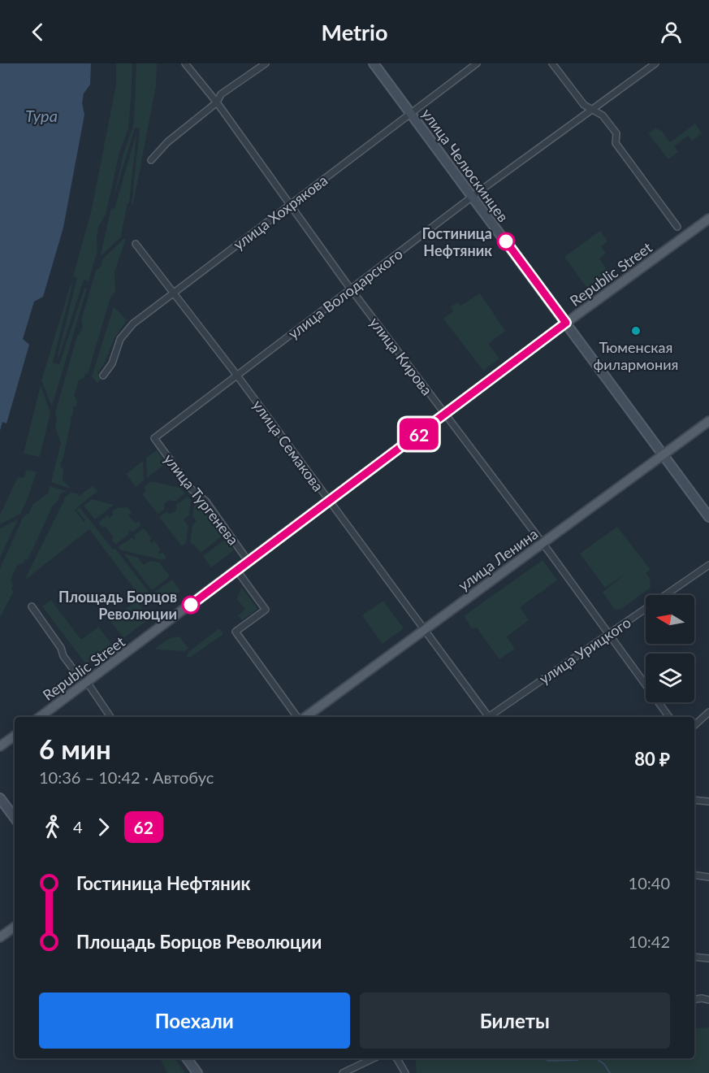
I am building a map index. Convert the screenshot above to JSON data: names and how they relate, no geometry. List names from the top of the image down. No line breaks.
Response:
{"streets":{"main road":["улица Челюскинцев","Republic Street","улица Ленина"],"street":["улица Хохрякова","улица Володарского","улица Кирова","улица Семакова","улица Тургенева","улица Урицкого"]},"crossings":[["улица Челюскинцев","улица Хохрякова"],["улица Челюскинцев","Republic Street"],["улица Челюскинцев","улица Володарского"],["улица Челюскинцев","улица Ленина"],["улица Хохрякова","улица Кирова"],["улица Хохрякова","улица Семакова"],["Republic Street","улица Кирова"],["Republic Street","улица Семакова"],["Republic Street","улица Тургенева"],["улица Володарского","улица Кирова"],["улица Володарского","улица Семакова"],["улица Володарского","улица Тургенева"],["улица Кирова","улица Ленина"],["улица Кирова","улица Урицкого"],["улица Семакова","улица Ленина"]],"water":["Тура"],"places":["Гостиница Нефтяник","Тюменская филармония","Площадь Борцов Революции"],"lines":["bus line 62"],"north":"left","page":{"header":"Metrio","on_map":"62","heading":["6 мин","10:36 – 10:42 · Автобус","80 ₽"],"legs":["4","62"],"list":[{"name":"Гостиница Нефтяник","value":"10:40"},{"name":"Площадь Борцов Революции","value":"10:42"}],"buttons":["Поехали","Билеты"]}}
